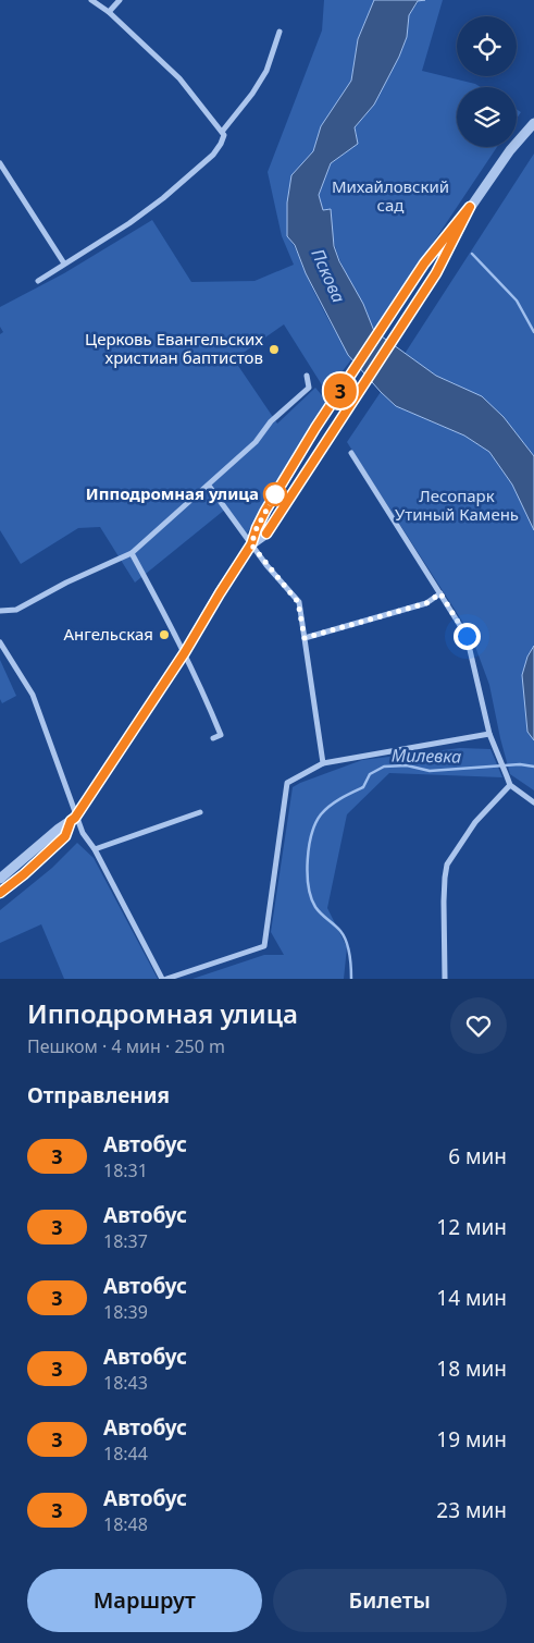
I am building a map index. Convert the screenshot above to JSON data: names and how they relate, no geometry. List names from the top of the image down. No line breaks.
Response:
{"water":["Пскова","Милевка"],"parks":["Михайловский сад","Лесопарк Утиный Камень"],"places":["Церковь Евангельских христиан баптистов","Ипподромная улица","Ангельская"],"lines":["bus line 3"],"page":{"on_map":"3","heading":[["Ипподромная улица","Пешком · 4 мин · 250 m"],"Отправления"],"list":[{"mark":"3","name":"Автобус","note":"18:31","value":"6 мин"},{"mark":"3","name":"Автобус","note":"18:37","value":"12 мин"},{"mark":"3","name":"Автобус","note":"18:39","value":"14 мин"},{"mark":"3","name":"Автобус","note":"18:43","value":"18 мин"},{"mark":"3","name":"Автобус","note":"18:44","value":"19 мин"},{"mark":"3","name":"Автобус","note":"18:48","value":"23 мин"}],"buttons":["Маршрут","Билеты"]}}
